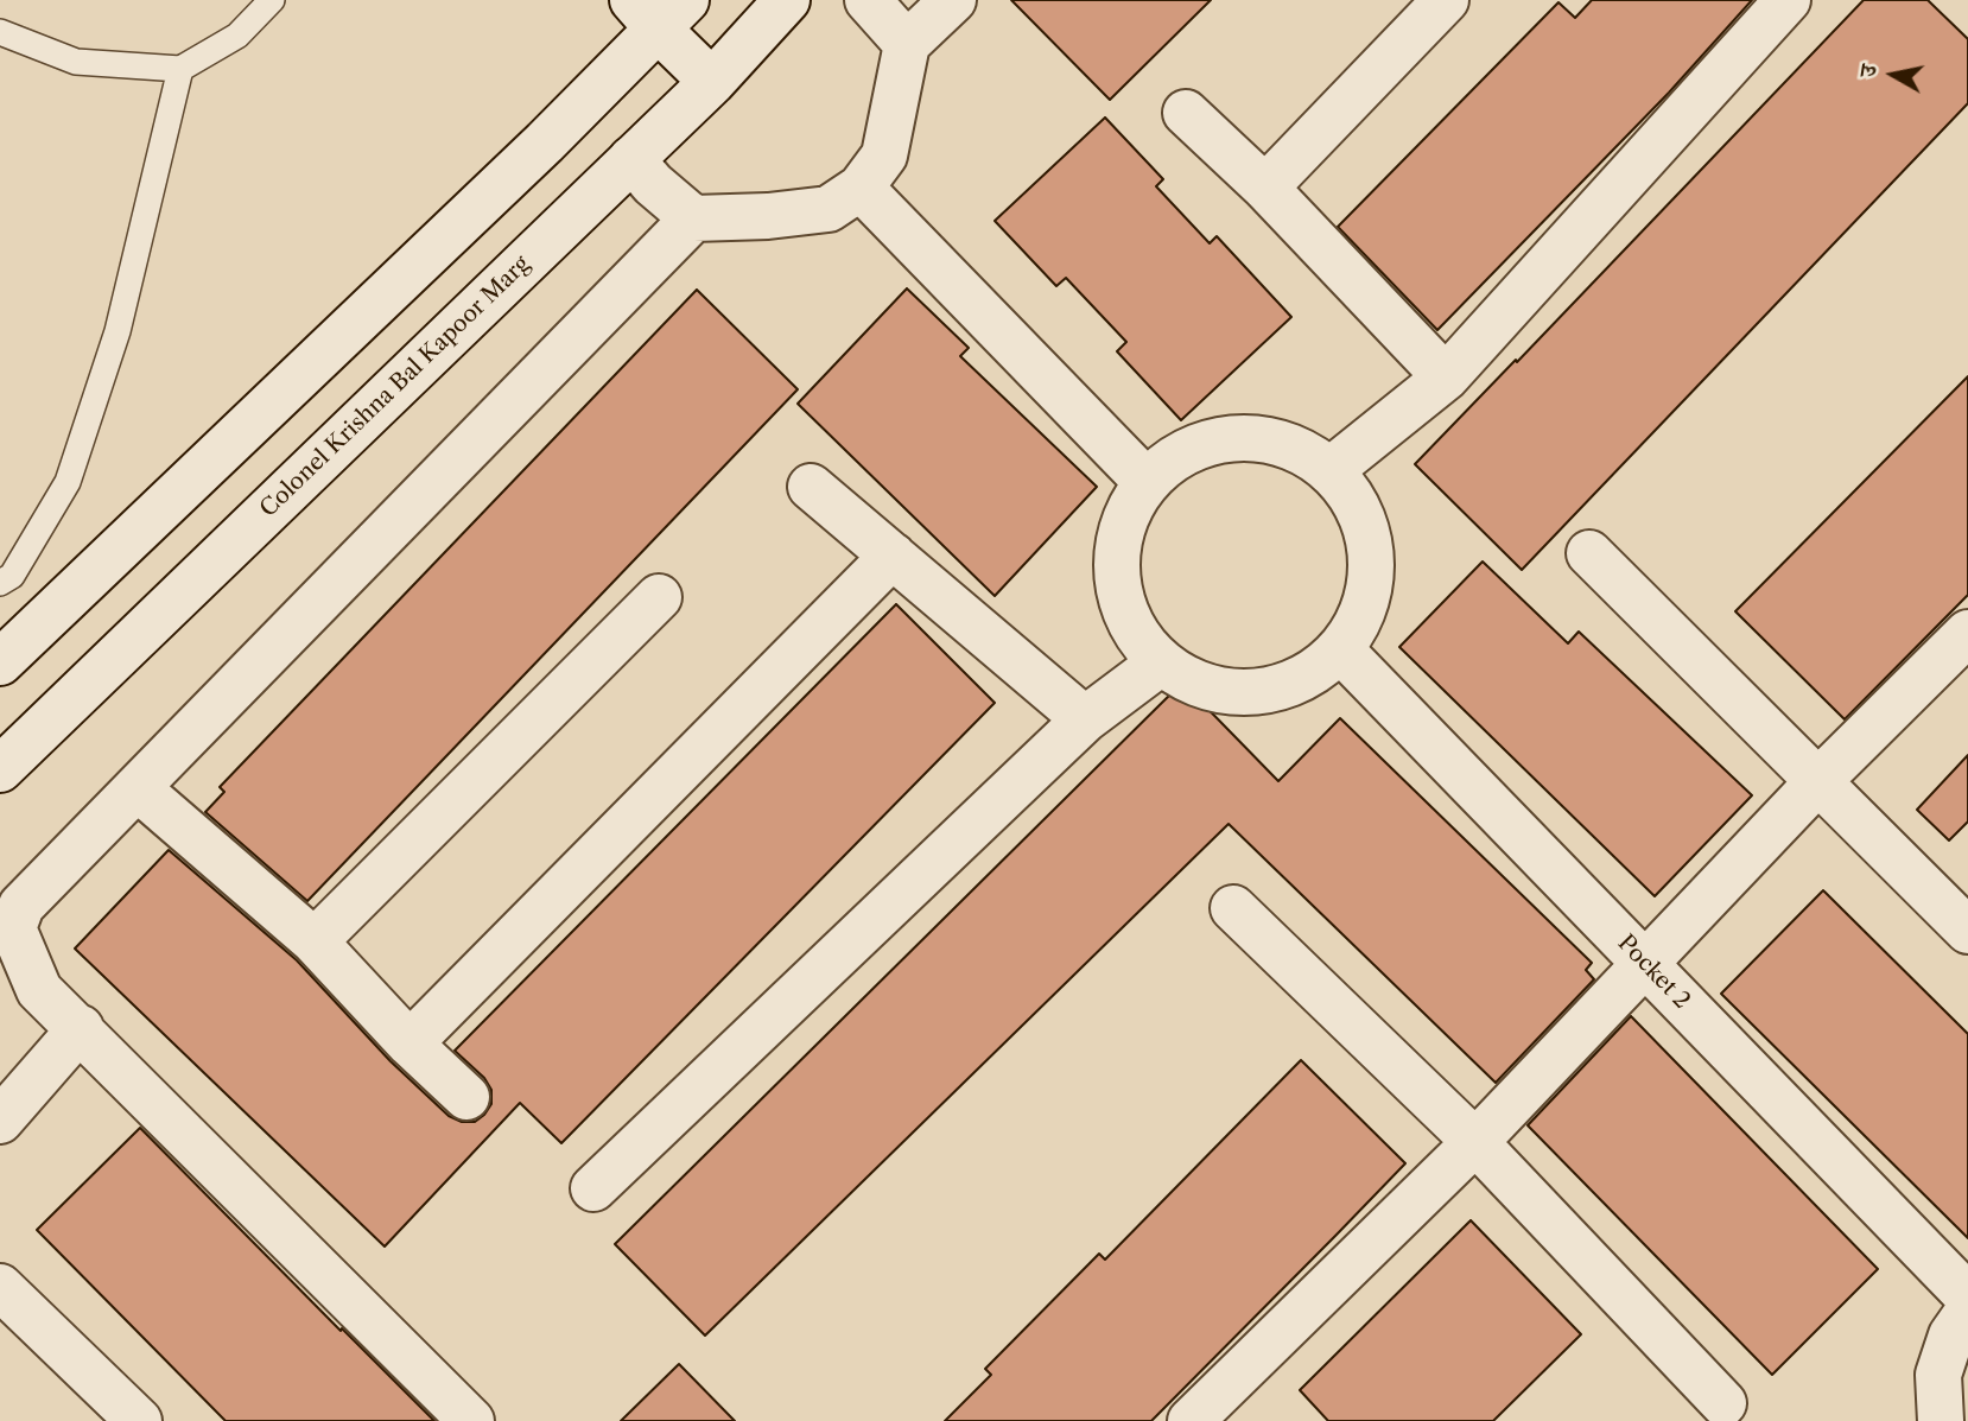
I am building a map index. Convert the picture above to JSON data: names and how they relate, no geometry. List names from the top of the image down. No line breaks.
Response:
{"streets":{"street":["Colonel Krishna Bal Kapoor Marg","Pocket 2"]},"north":"left"}
